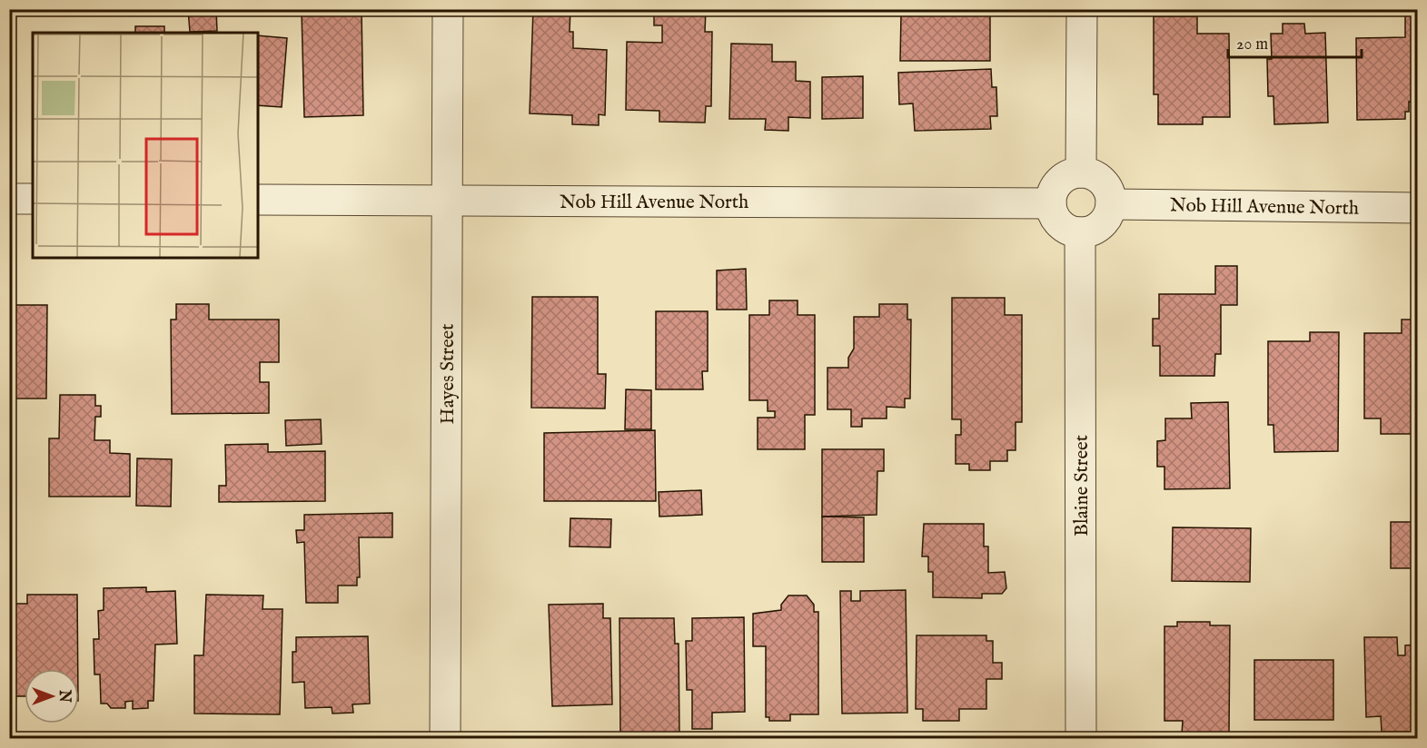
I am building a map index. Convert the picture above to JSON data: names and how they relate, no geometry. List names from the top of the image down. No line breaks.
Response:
{"streets":{"street":["Nob Hill Avenue North","Hayes Street","Blaine Street"]},"crossings":[["Nob Hill Avenue North","Hayes Street"],["Nob Hill Avenue North","Blaine Street"]],"scale_bar":"20 m","north":"right"}
